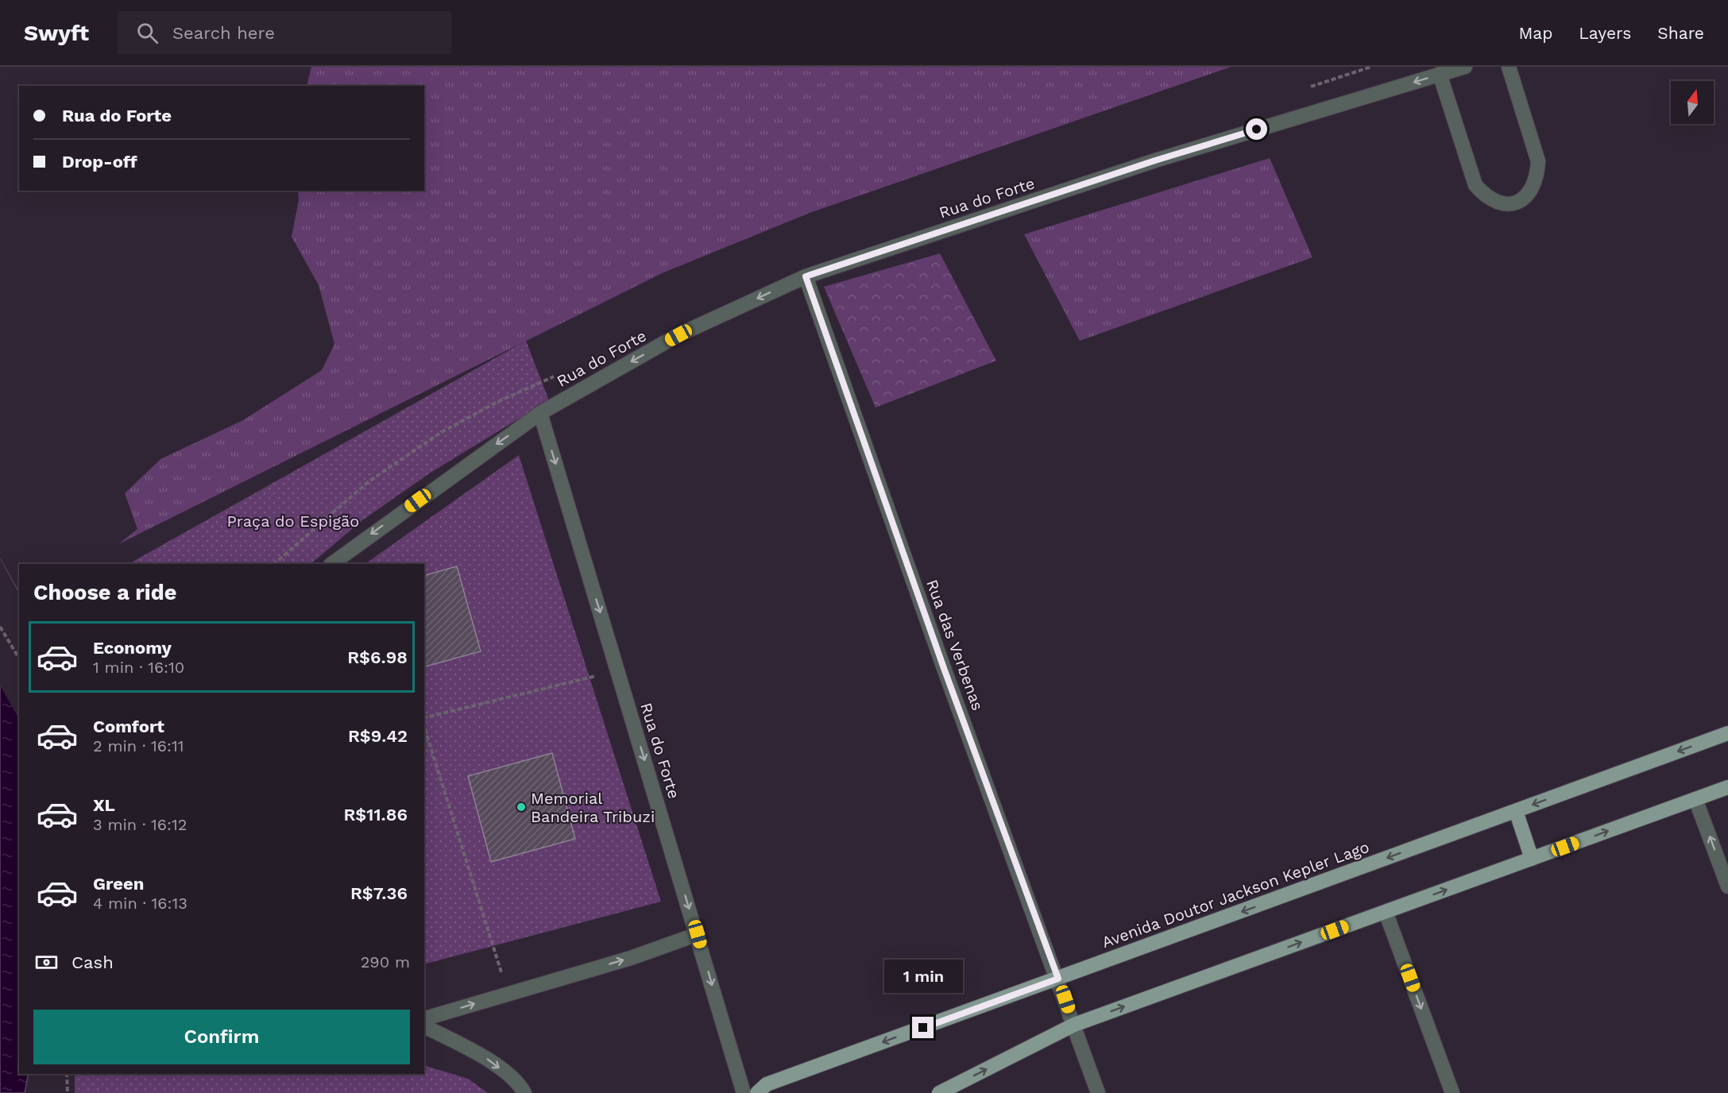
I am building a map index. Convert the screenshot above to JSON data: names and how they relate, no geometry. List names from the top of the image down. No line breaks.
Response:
{"streets":{"main road":["Avenida Doutor Jackson Kepler Lago"],"street":["Rua do Forte","Rua das Verbenas"]},"crossings":[["Rua do Forte","Rua das Verbenas"],["Rua das Verbenas","Avenida Doutor Jackson Kepler Lago"]],"parks":["Praça do Espigão"],"places":["Memorial Bandeira Tribuzi"],"north":"top","page":{"header":"Swyft","search":"Search here","nav":["Map","Layers","Share"],"banner":["Rua do Forte","Drop-off"],"heading":"Choose a ride","list":[{"name":"Economy","note":"1 min · 16:10","value":"R$6.98"},{"name":"Comfort","note":"2 min · 16:11","value":"R$9.42"},{"name":"XL","note":"3 min · 16:12","value":"R$11.86"},{"name":"Green","note":"4 min · 16:13","value":"R$7.36"}],"pay":["Cash","290 m"],"bubble":"1 min","buttons":"Confirm"}}
